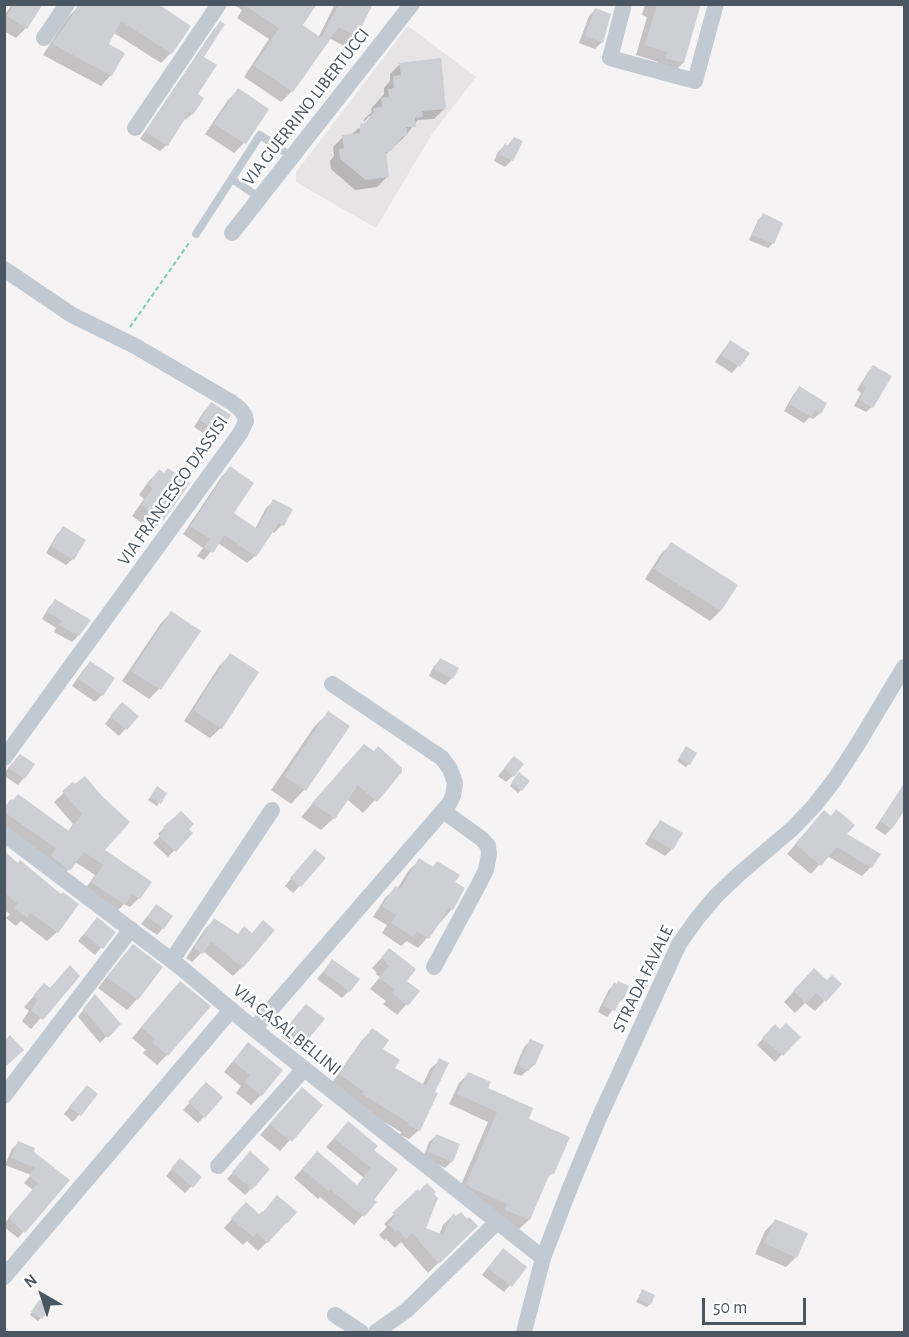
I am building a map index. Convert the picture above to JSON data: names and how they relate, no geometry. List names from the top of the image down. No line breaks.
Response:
{"streets":{"street":["VIA GUERRINO LIBERTUCCI","VIA FRANCESCO D'ASSISI","STRADA FAVALE","VIA CASAL BELLINI"]},"crossings":[["STRADA FAVALE","VIA CASAL BELLINI"]],"scale_bar":"50 m","north":"top left"}
